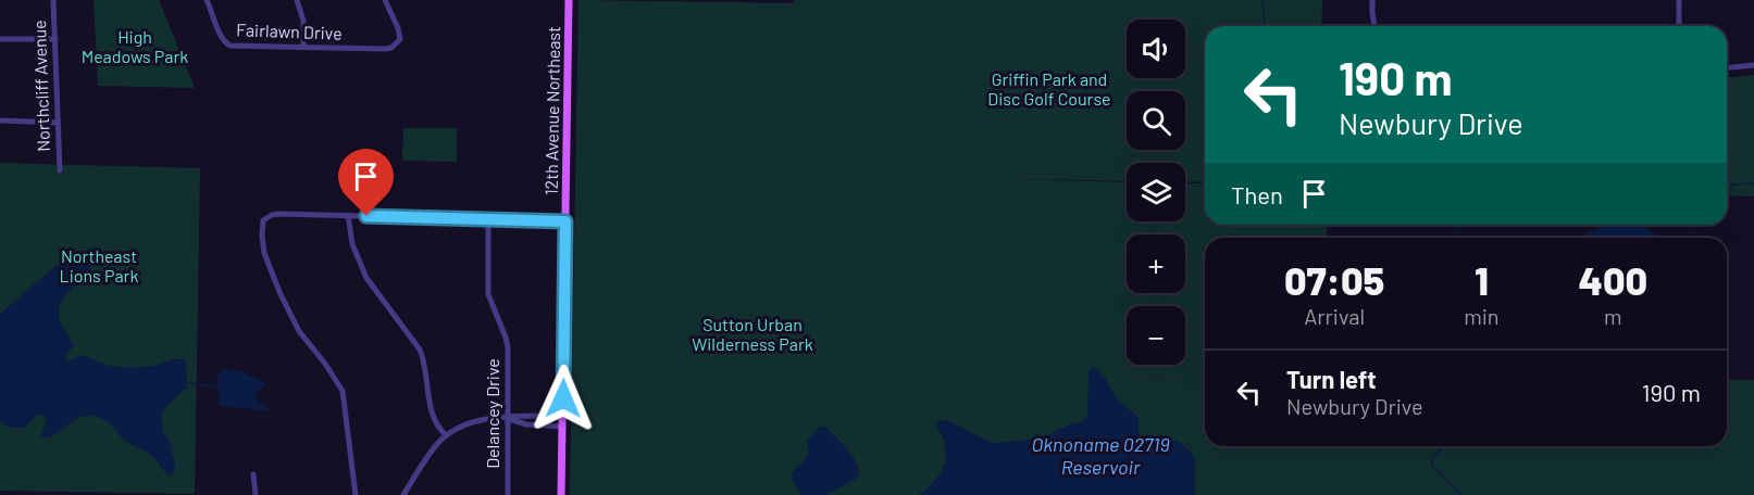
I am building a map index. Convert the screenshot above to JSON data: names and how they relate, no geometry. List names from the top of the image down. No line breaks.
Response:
{"streets":{"main road":["12th Avenue Northeast"],"street":["Fairlawn Drive","Northcliff Avenue","Delancey Drive"]},"water":["Oknoname 02719 Reservoir"],"parks":["High Meadows Park","Griffin Park and Disc Golf Course","Northeast Lions Park","Sutton Urban Wilderness Park"],"page":{"map_buttons":["+","−"],"turn":["190 m","Newbury Drive"],"then":"Then","eta":["07:05","Arrival","1","min","400","m"],"list":[{"name":"Turn left","note":"Newbury Drive","value":"190 m"}]}}
